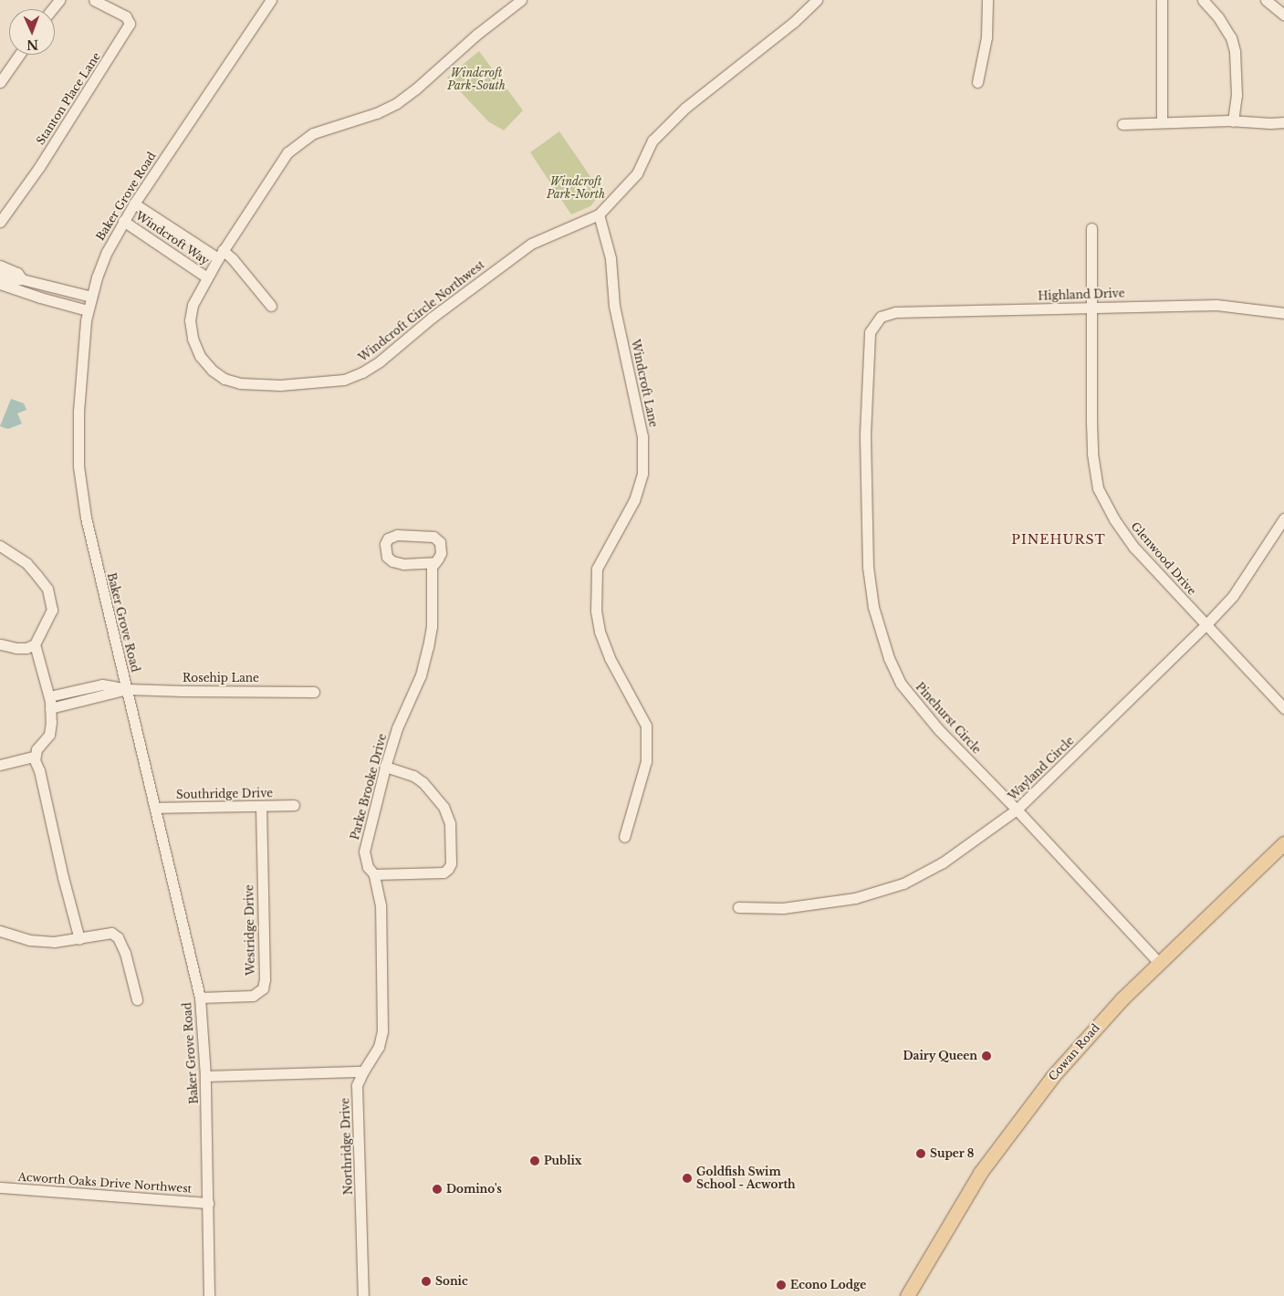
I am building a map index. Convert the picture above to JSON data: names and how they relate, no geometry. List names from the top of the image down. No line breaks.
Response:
{"streets":{"main road":["Cowan Road"],"street":["Stanton Place Lane","Baker Grove Road","Windcroft Way","Highland Drive","Windcroft Circle Northwest","Windcroft Lane","Glenwood Drive","Rosehip Lane","Pinehurst Circle","Wayland Circle","Parke Brooke Drive","Southridge Drive","Westridge Drive","Northridge Drive","Acworth Oaks Drive Northwest"]},"crossings":[["Baker Grove Road","Windcroft Way"],["Baker Grove Road","Rosehip Lane"],["Baker Grove Road","Southridge Drive"],["Baker Grove Road","Westridge Drive"],["Baker Grove Road","Acworth Oaks Drive Northwest"],["Windcroft Way","Windcroft Circle Northwest"],["Highland Drive","Glenwood Drive"],["Highland Drive","Pinehurst Circle"],["Windcroft Circle Northwest","Windcroft Lane"],["Glenwood Drive","Wayland Circle"],["Pinehurst Circle","Wayland Circle"],["Pinehurst Circle","Cowan Road"],["Parke Brooke Drive","Northridge Drive"],["Southridge Drive","Westridge Drive"]],"districts":["PINEHURST"],"parks":["Windcroft Park-South","Windcroft Park-North"],"places":["Dairy Queen","Super 8","Publix","Goldfish Swim School - Acworth","Domino's","Sonic","Econo Lodge"],"north":"bottom"}
